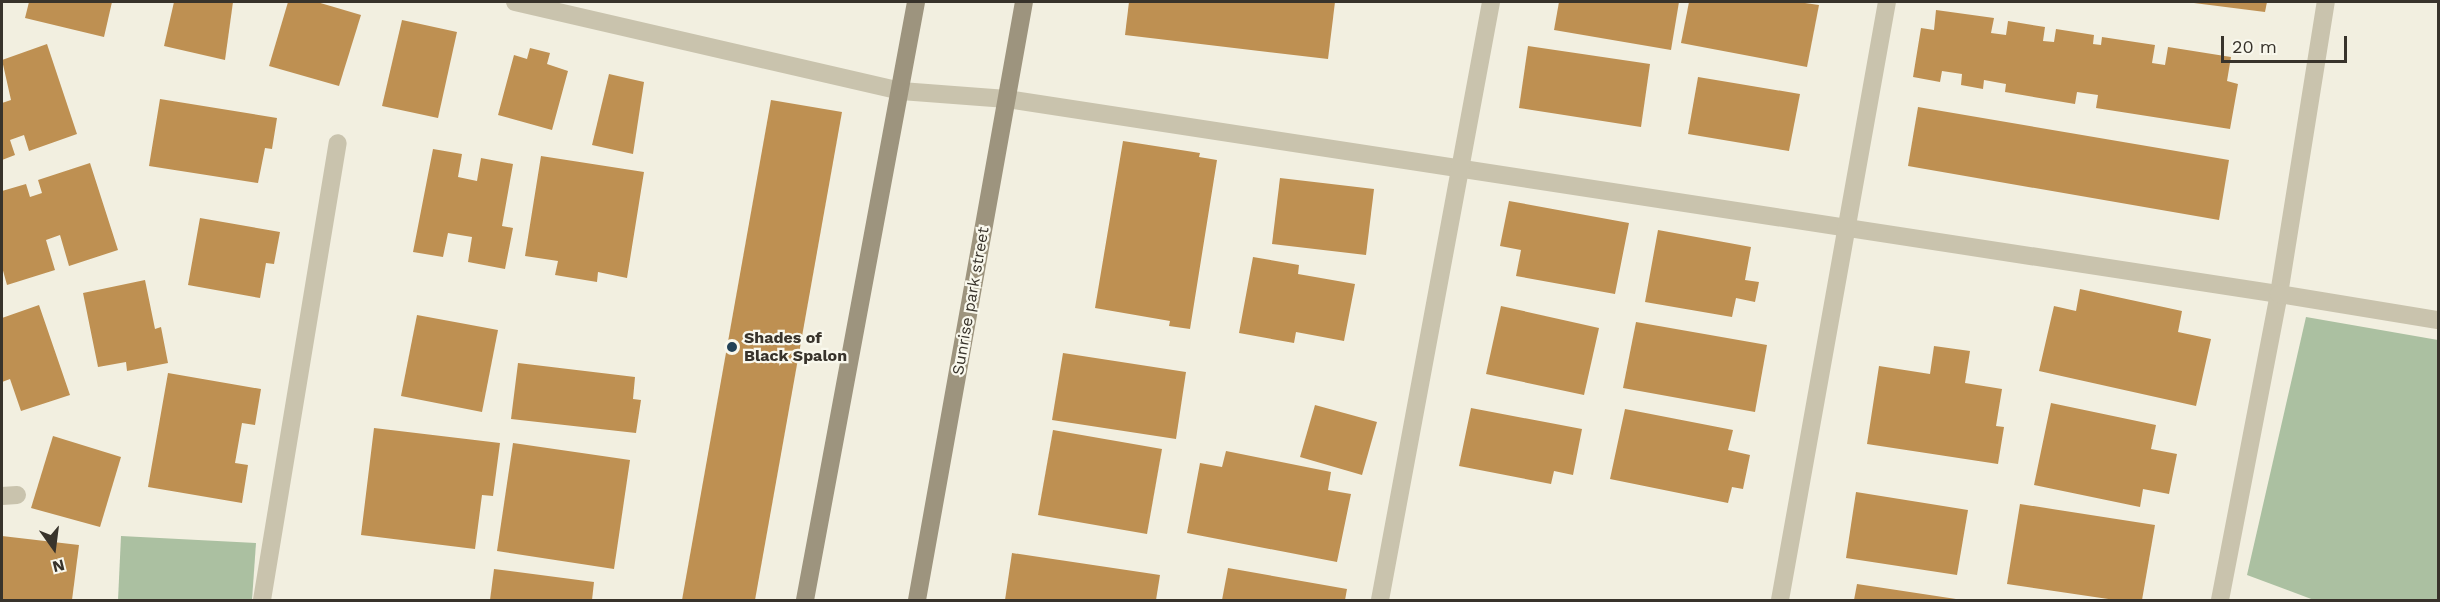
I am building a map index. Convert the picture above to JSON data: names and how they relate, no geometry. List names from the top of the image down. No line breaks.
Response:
{"streets":{"main road":["Sunrise park street"]},"places":["Shades of Black Spalon"],"scale_bar":"20 m","north":"bottom"}
